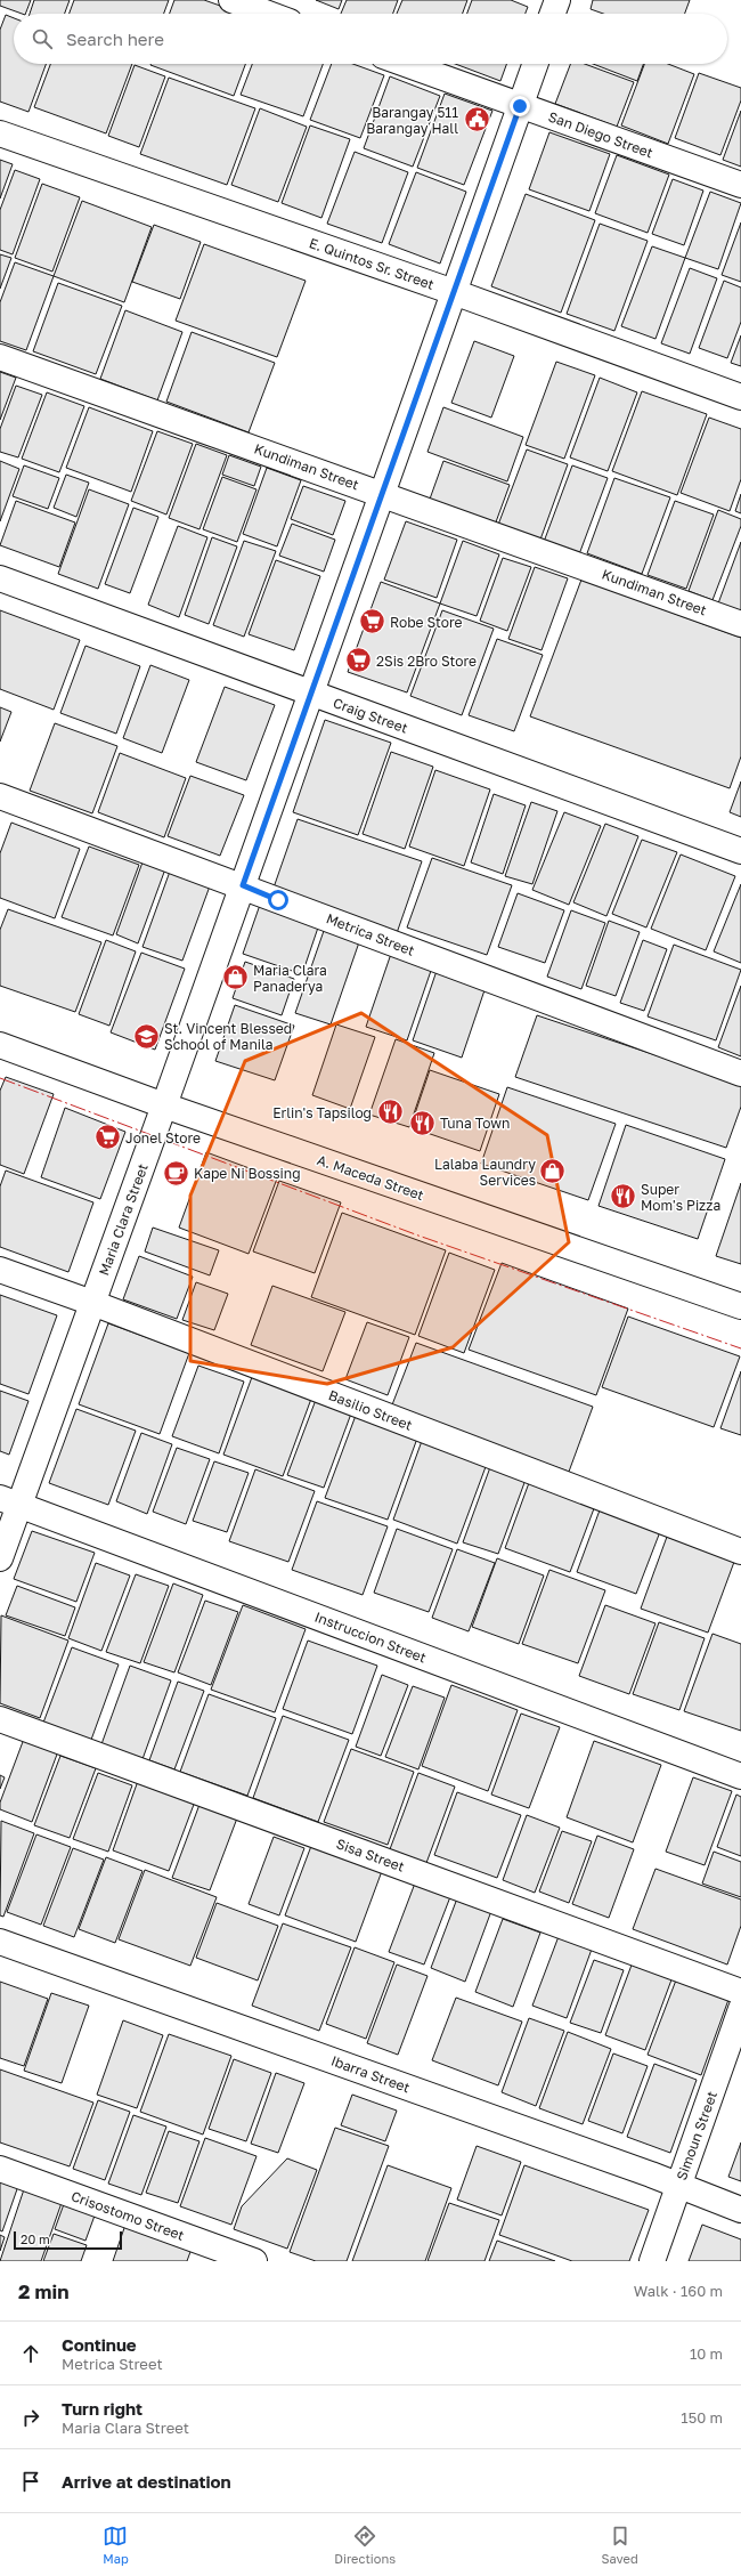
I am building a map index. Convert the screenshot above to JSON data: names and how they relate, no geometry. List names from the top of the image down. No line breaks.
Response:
{"streets":{"street":["San Diego Street","E. Quintos Sr. Street","Kundiman Street","Craig Street","Metrica Street","A. Maceda Street","Maria Clara Street","Basilio Street","Instruccion Street","Sisa Street","Ibarra Street","Simoun Street","Crisostomo Street"]},"crossings":[["San Diego Street","Maria Clara Street"],["E. Quintos Sr. Street","Maria Clara Street"],["Kundiman Street","Maria Clara Street"],["Craig Street","Maria Clara Street"],["Metrica Street","Maria Clara Street"],["A. Maceda Street","Maria Clara Street"],["Maria Clara Street","Basilio Street"],["Maria Clara Street","Instruccion Street"],["Ibarra Street","Simoun Street"]],"places":{"public building":["Barangay 511 Barangay Hall"],"supermarket":["Robe Store","2Sis 2Bro Store","Jonel Store"],"shop":["Maria Clara Panaderya","Lalaba Laundry Services"],"school or university":["St. Vincent Blessed School of Manila"],"restaurant":["Erlin's Tapsilog","Tuna Town","Super Mom's Pizza"],"cafe":["Kape Ni Bossing"]},"scale_bar":"20 m","page":{"search":"Search here","scale":"20 m","heading":["2 min","Walk · 160 m"],"list":[["Continue","Metrica Street","10 m"],["Turn right","Maria Clara Street","150 m"],"Arrive at destination"],"nav":["Map","Directions","Saved"]}}
